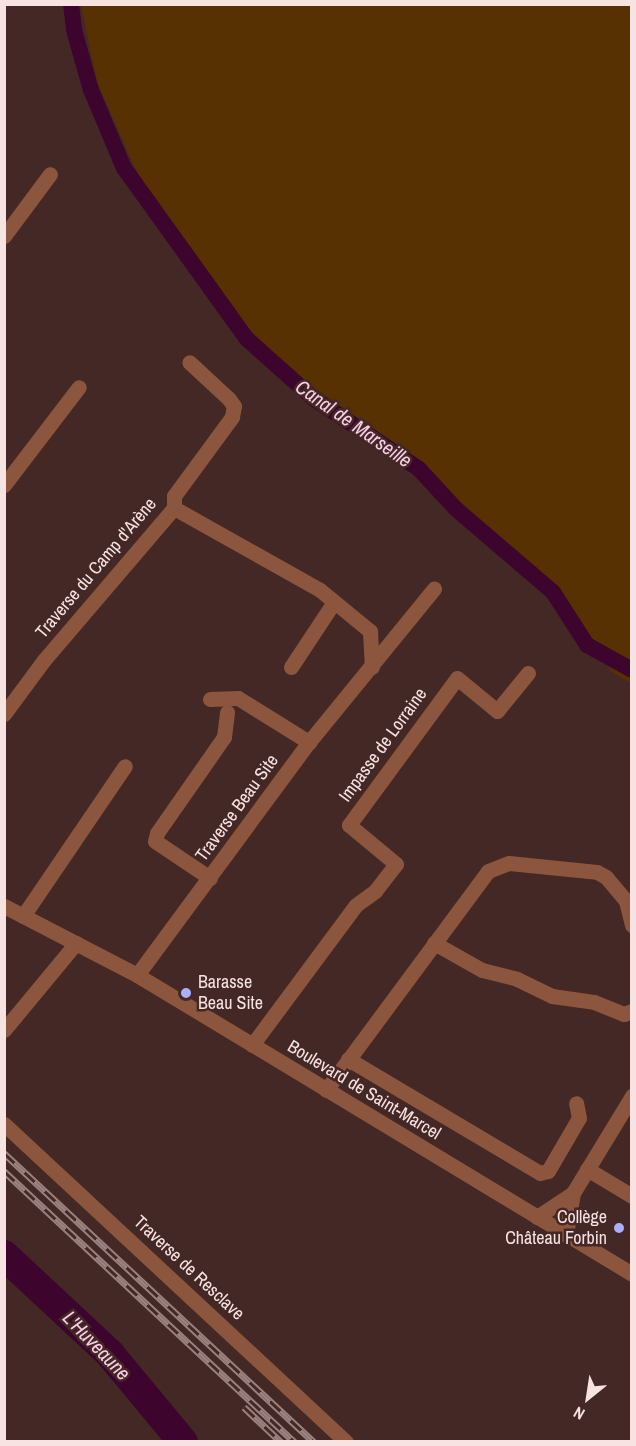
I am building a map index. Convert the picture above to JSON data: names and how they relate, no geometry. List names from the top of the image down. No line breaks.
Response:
{"streets":{"street":["Traverse du Camp d'Arène","Impasse de Lorraine","Traverse Beau Site","Boulevard de Saint-Marcel","Traverse de Resclave"]},"crossings":[["Impasse de Lorraine","Boulevard de Saint-Marcel"],["Traverse Beau Site","Boulevard de Saint-Marcel"]],"water":["Canal de Marseille","L'Huveaune"],"places":["Barasse Beau Site","Collège Château Forbin"],"north":"bottom left"}
